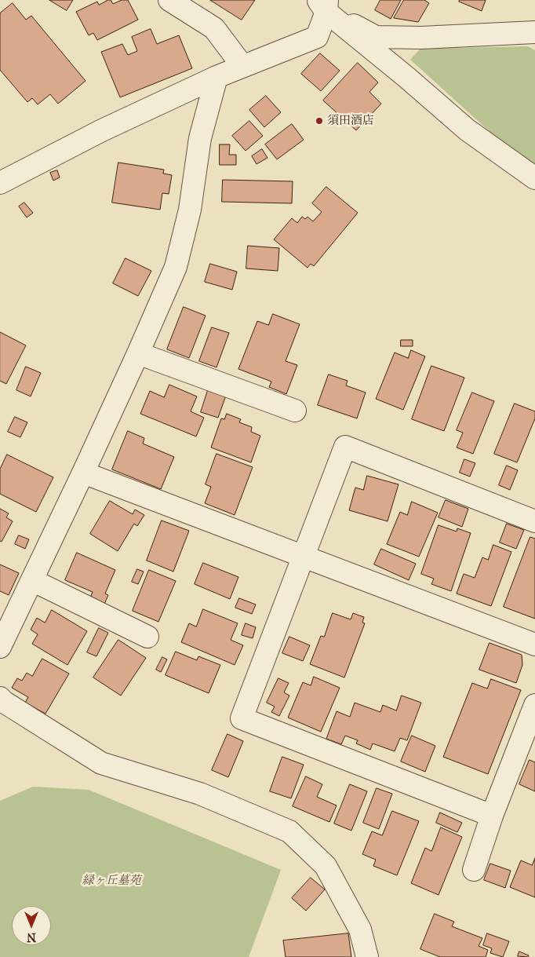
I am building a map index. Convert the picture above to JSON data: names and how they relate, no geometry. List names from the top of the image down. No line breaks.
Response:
{"parks":["緑ヶ丘墓苑"],"places":["須田酒店"],"north":"bottom"}
